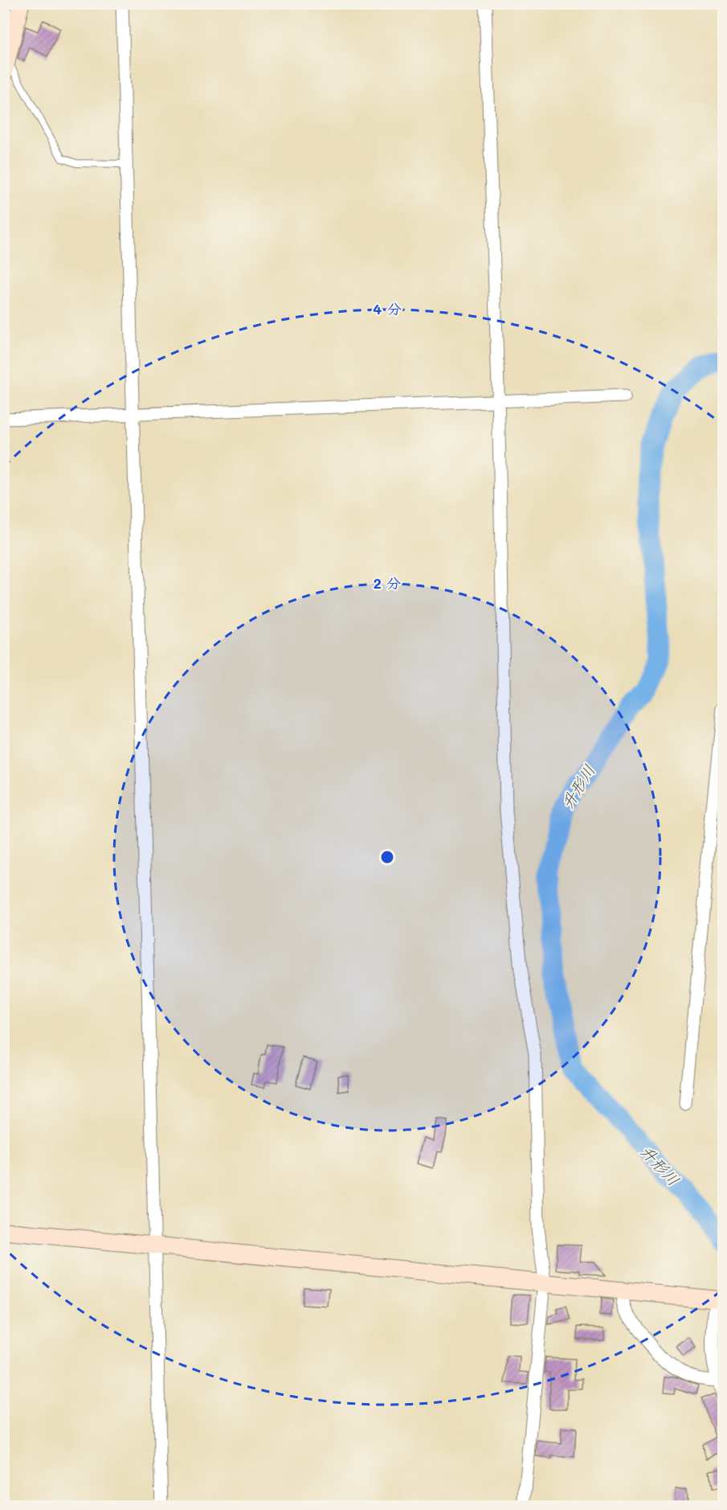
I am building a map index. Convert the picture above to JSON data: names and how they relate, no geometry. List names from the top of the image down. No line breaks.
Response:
{"water":["升形川"],"rings":["4 分","2 分"]}
